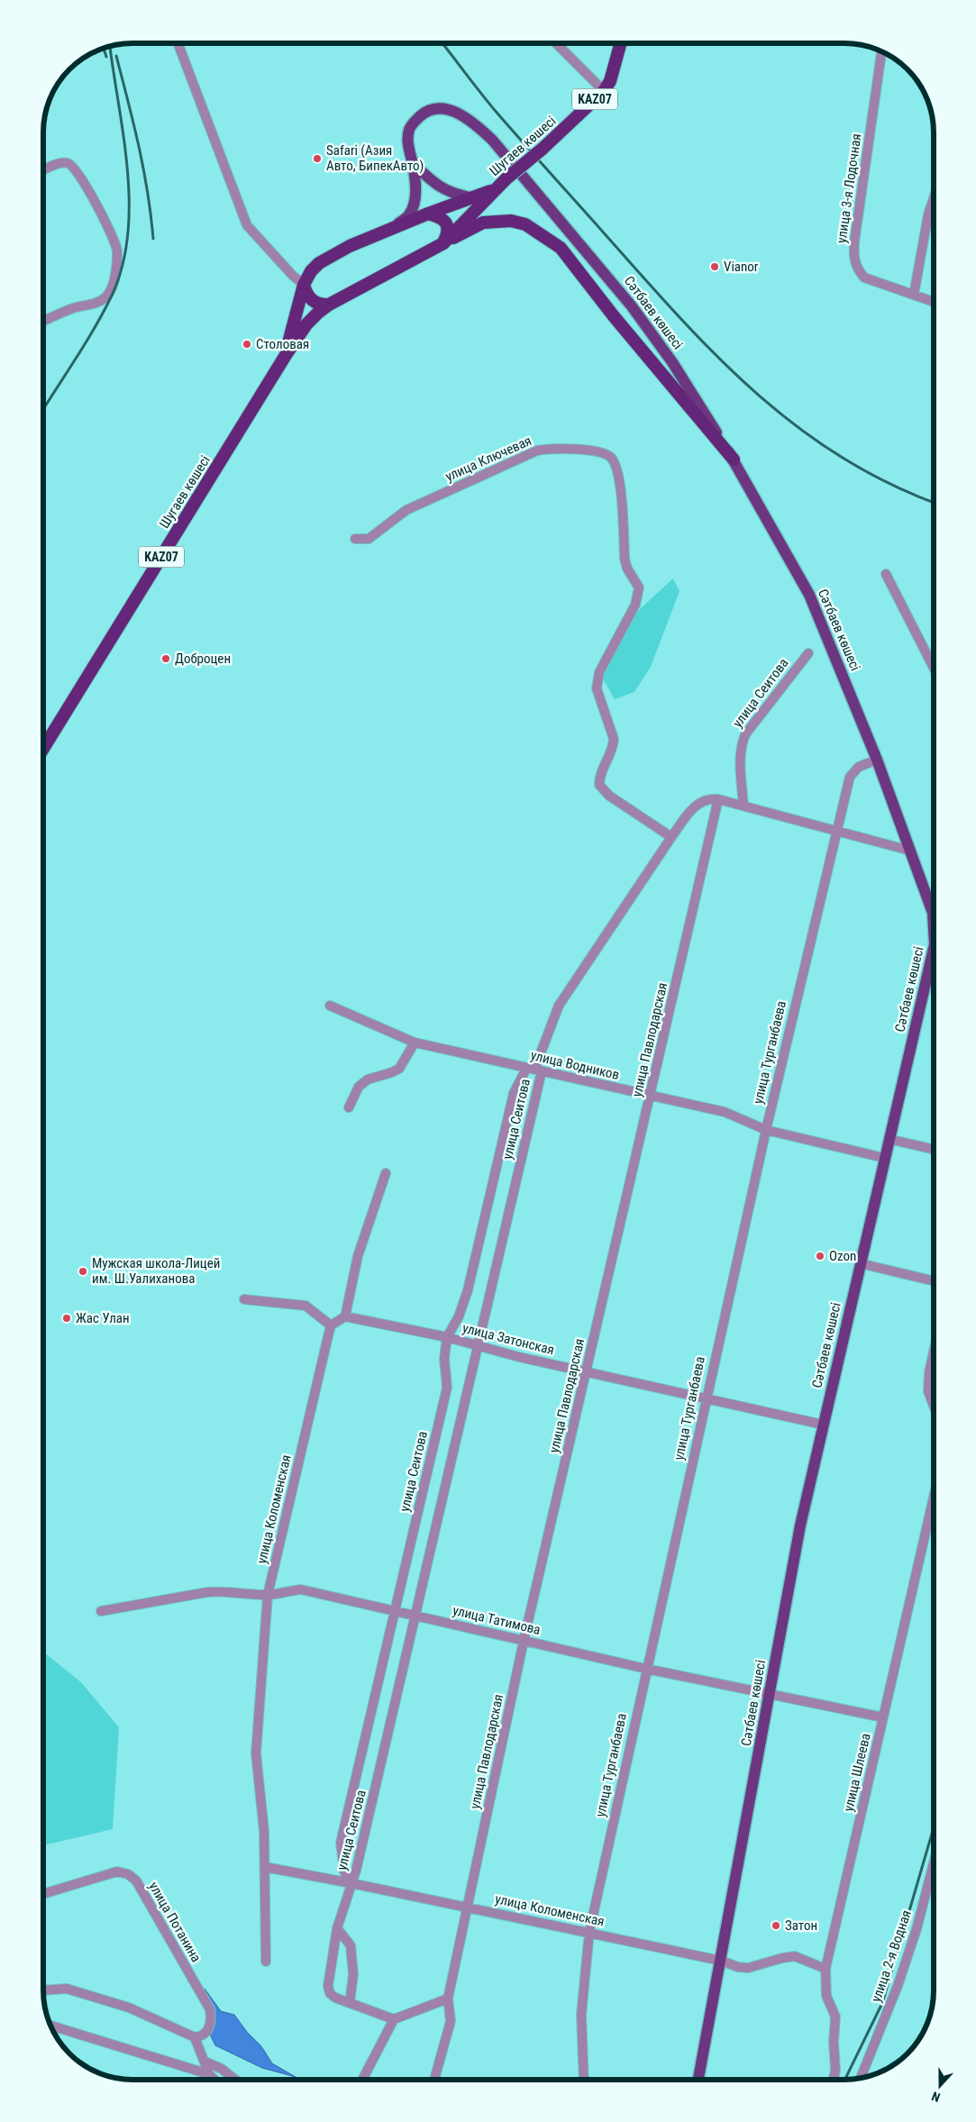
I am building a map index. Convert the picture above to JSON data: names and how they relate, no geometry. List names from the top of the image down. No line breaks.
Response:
{"streets":{"highway":["KAZ07","Шугаев көшесі"],"main road":["Сәтбаев көшесі"],"street":["улица 3-я Лодочная","улица Ключевая","улица Сеитова","улица Павлодарская","улица Турганбаева","улица Водников","улица Затонская","улица Коломенская","улица Татимова","улица Шлеева","улица Потанина","улица 2-я Водная"]},"crossings":[["KAZ07","Шугаев көшесі"],["Шугаев көшесі","Сәтбаев көшесі"],["Сәтбаев көшесі","улица Сеитова"],["Сәтбаев көшесі","улица Турганбаева"],["Сәтбаев көшесі","улица Водников"],["Сәтбаев көшесі","улица Затонская"],["Сәтбаев көшесі","улица Коломенская"],["Сәтбаев көшесі","улица Татимова"],["улица Ключевая","улица Сеитова"],["улица Сеитова","улица Павлодарская"],["улица Сеитова","улица Турганбаева"],["улица Сеитова","улица Водников"],["улица Сеитова","улица Затонская"],["улица Сеитова","улица Коломенская"],["улица Сеитова","улица Татимова"],["улица Павлодарская","улица Водников"],["улица Павлодарская","улица Затонская"],["улица Павлодарская","улица Коломенская"],["улица Павлодарская","улица Татимова"],["улица Турганбаева","улица Водников"],["улица Турганбаева","улица Затонская"],["улица Турганбаева","улица Коломенская"],["улица Турганбаева","улица Татимова"],["улица Коломенская","улица Татимова"],["улица Коломенская","улица Шлеева"],["улица Татимова","улица Шлеева"]],"places":["Safari (Азия Авто, БипекАвто)","Vianor","Столовая","Доброцен","Ozon","Мужская школа-Лицей им. Ш.Уалиханова","Жас Улан","Затон"],"north":"bottom"}
